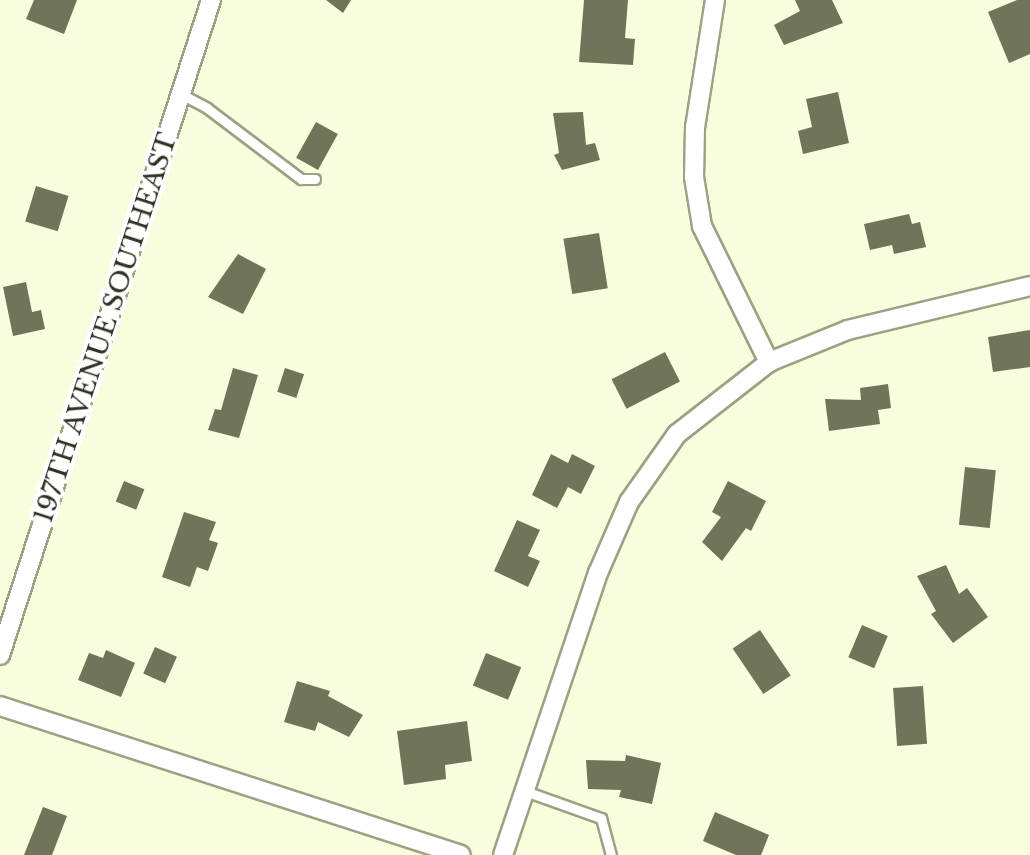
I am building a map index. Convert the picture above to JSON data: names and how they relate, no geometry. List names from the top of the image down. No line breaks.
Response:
{"streets":{"street":["197TH AVENUE SOUTHEAST"]}}
